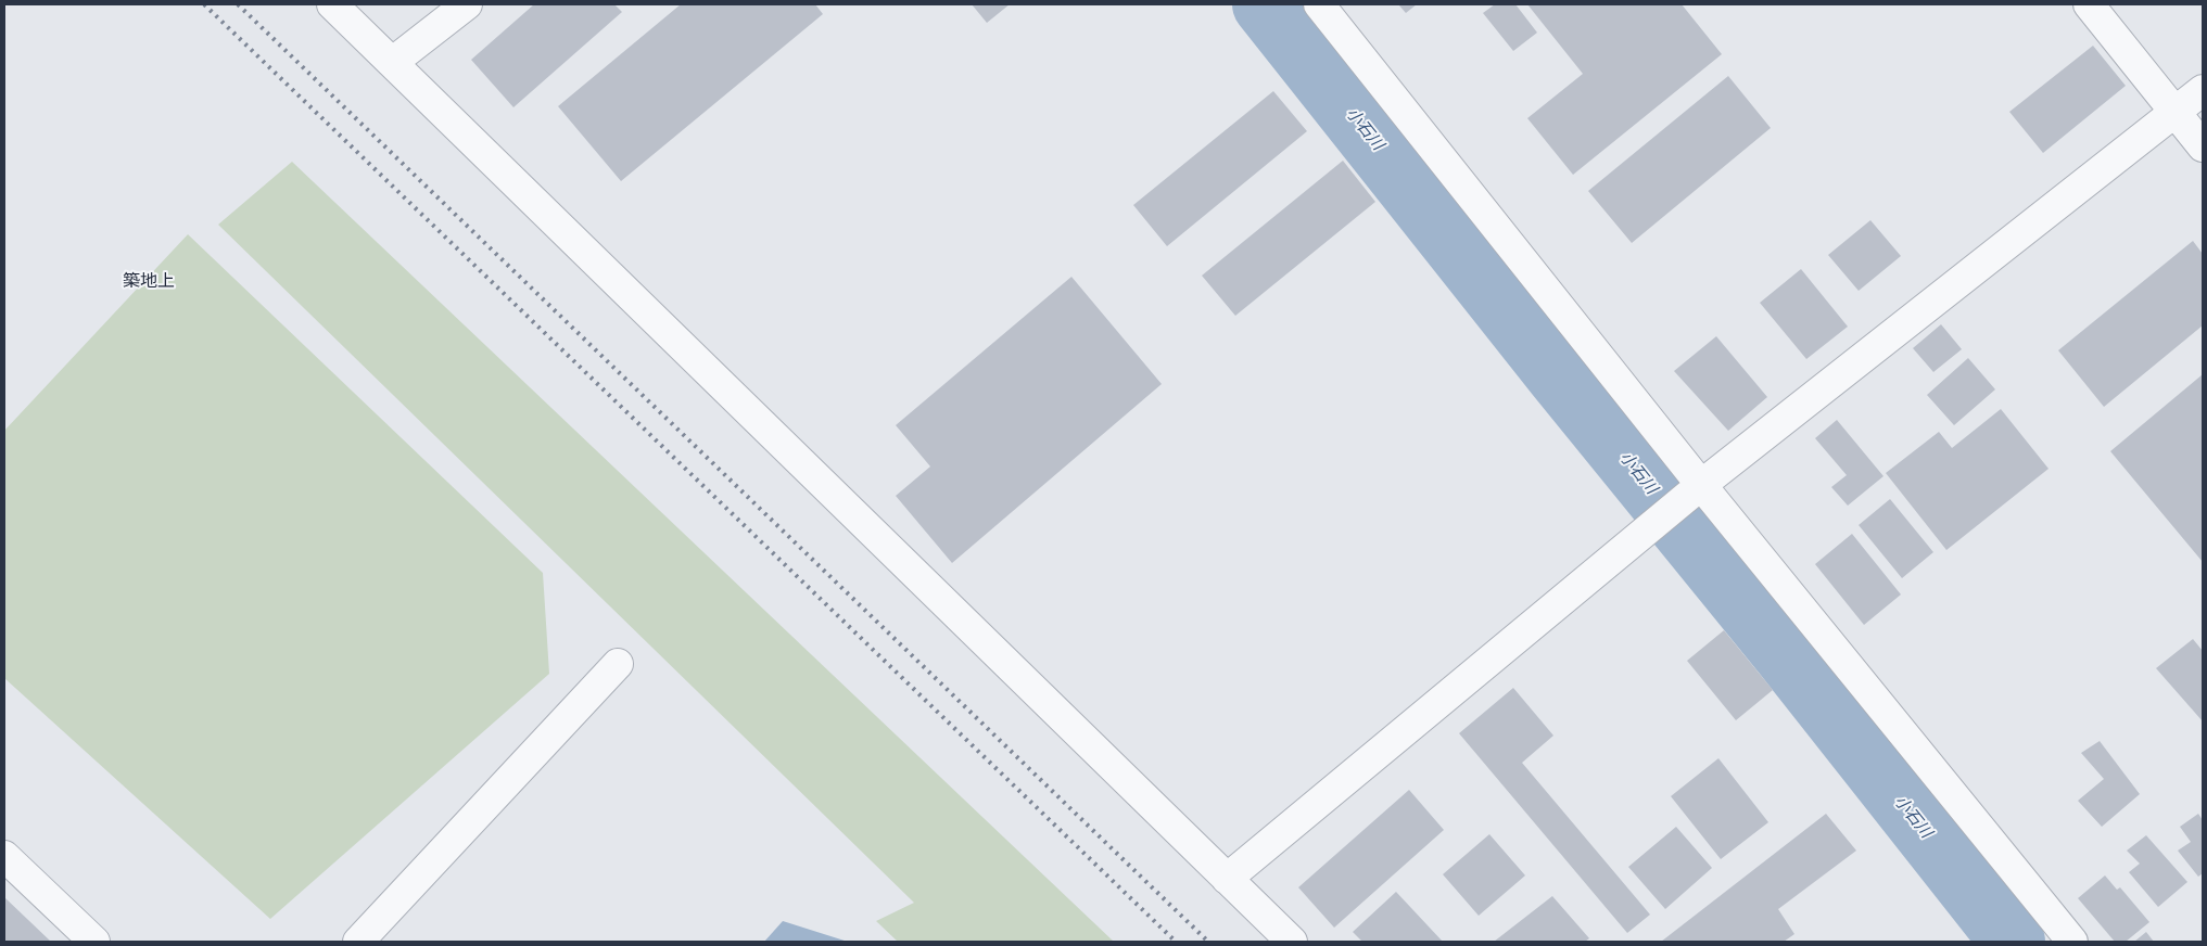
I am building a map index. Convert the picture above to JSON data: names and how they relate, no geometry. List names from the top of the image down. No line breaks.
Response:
{"districts":["築地上"],"water":["小石川"]}
